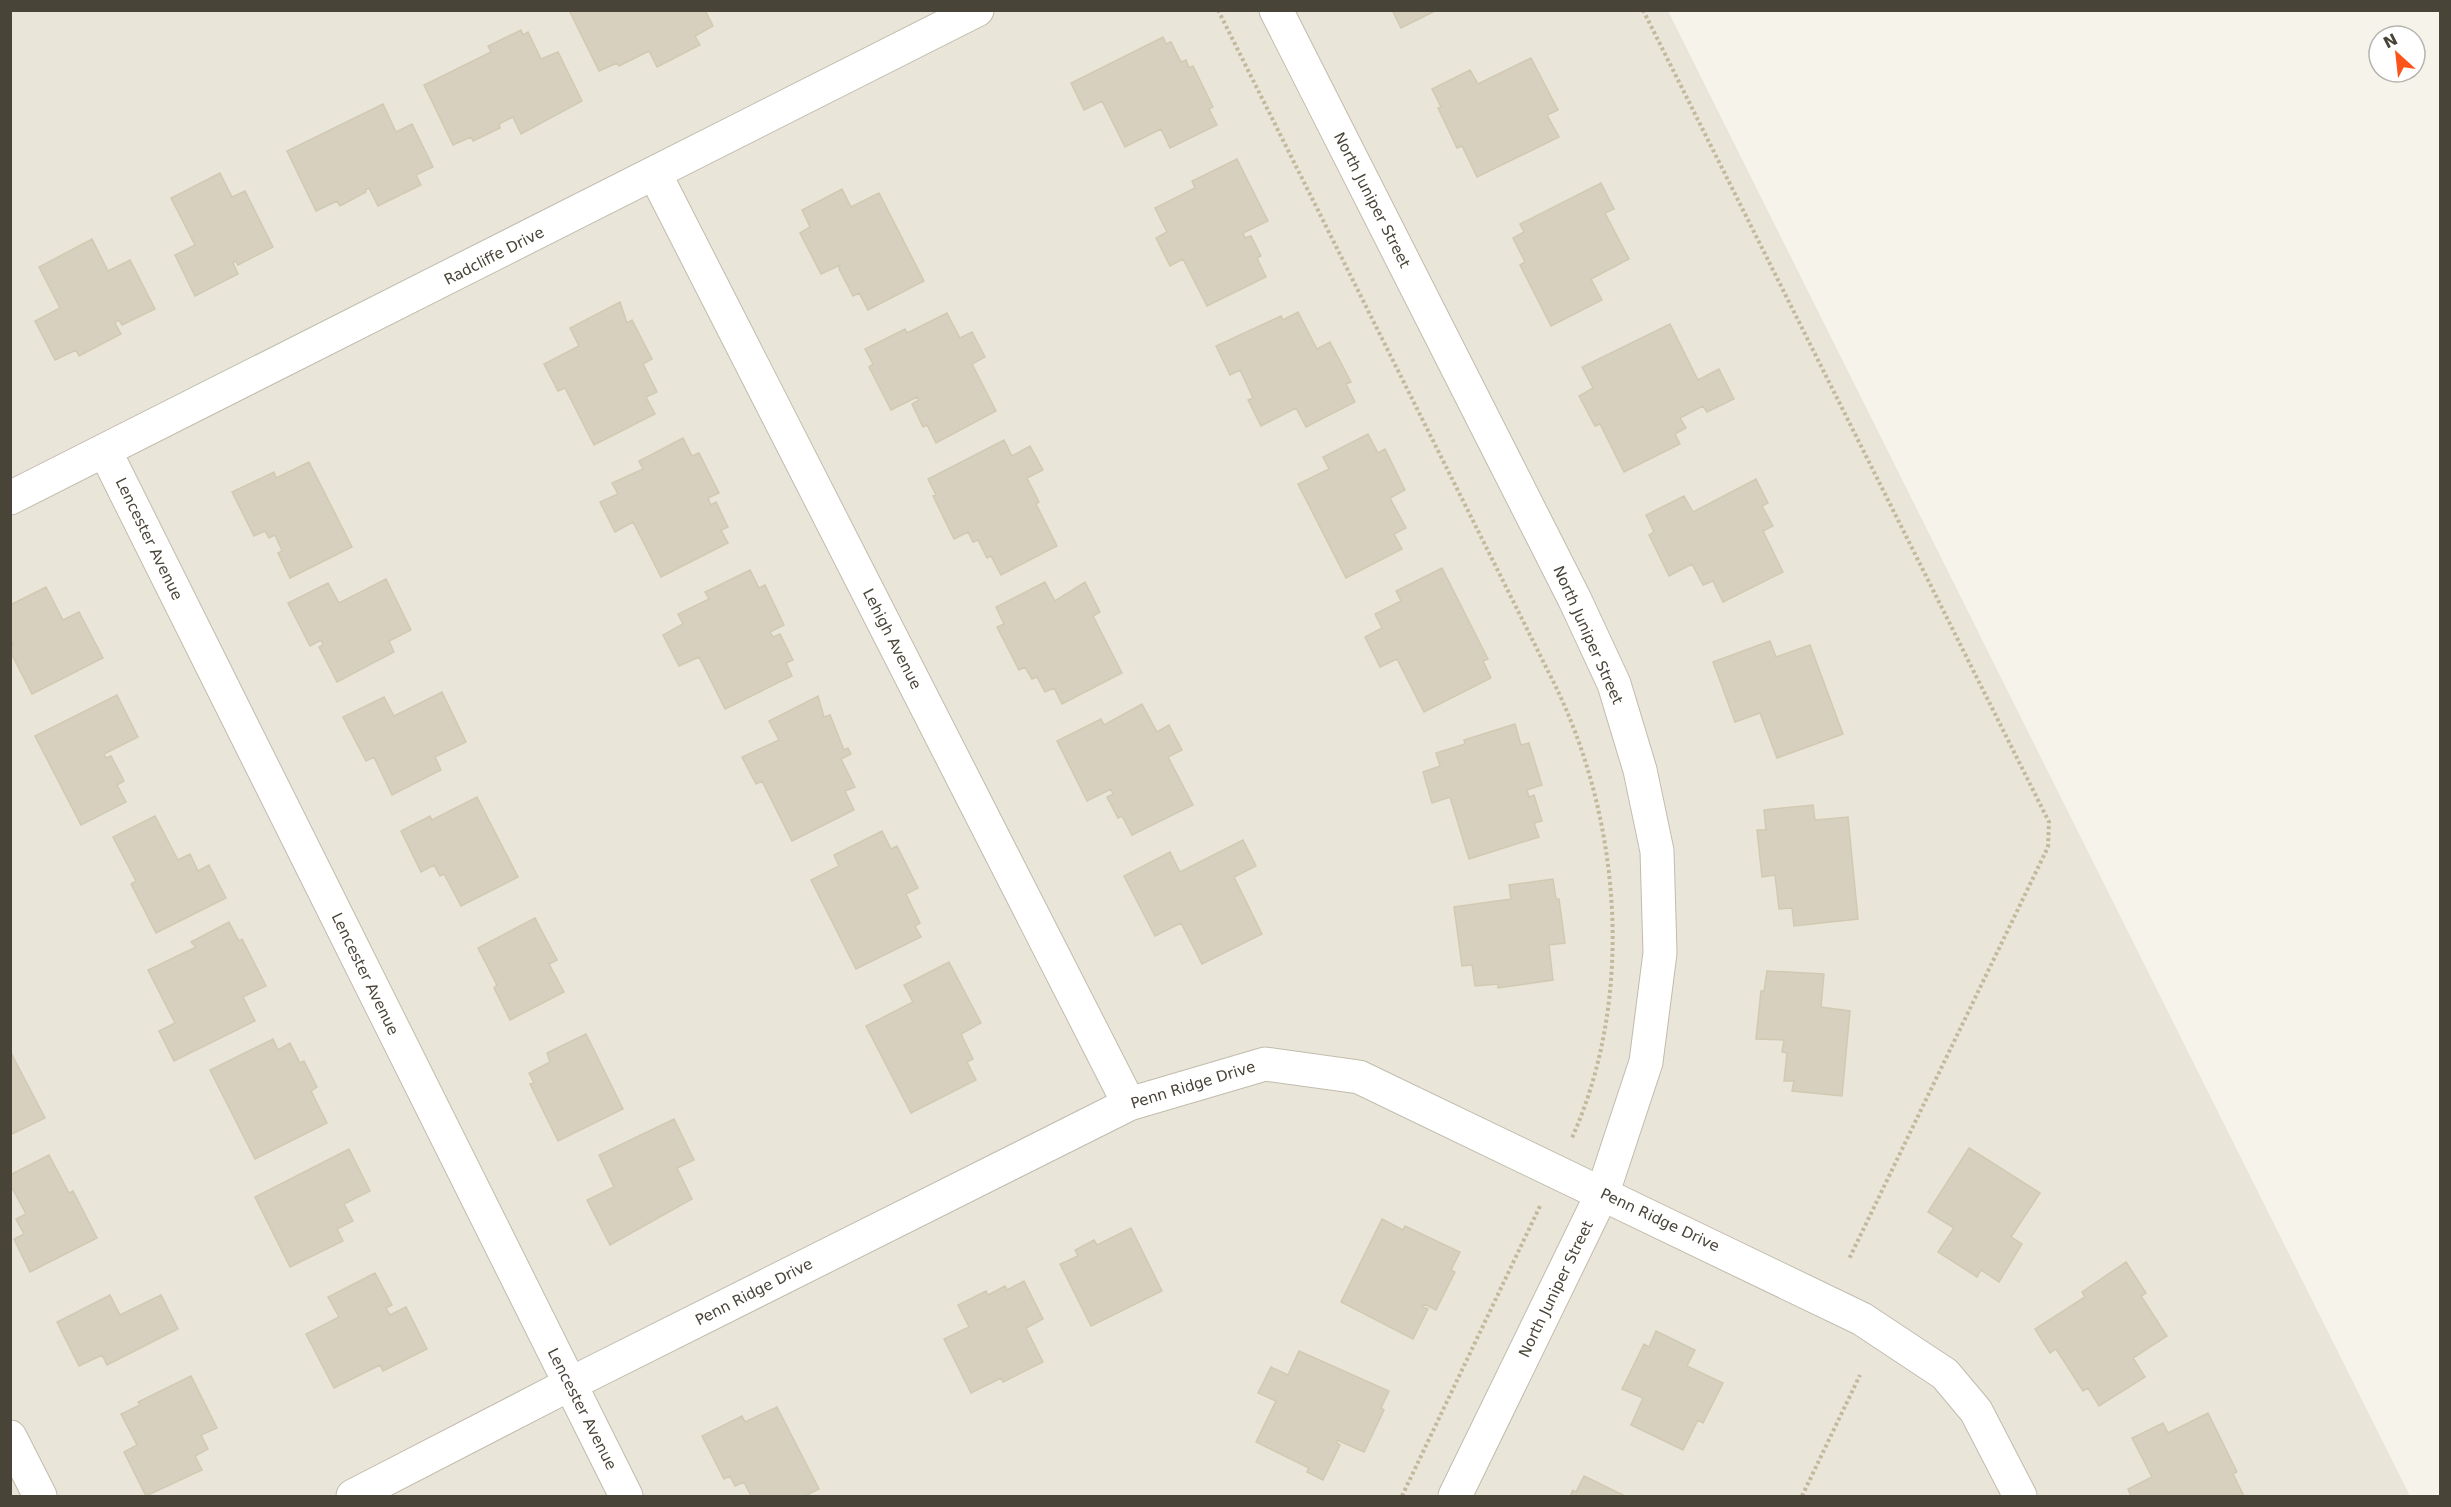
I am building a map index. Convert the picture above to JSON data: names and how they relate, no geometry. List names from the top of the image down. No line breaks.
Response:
{"streets":{"street":["North Juniper Street","Radcliffe Drive","Lencester Avenue","Lehigh Avenue","Penn Ridge Drive"]},"crossings":[["North Juniper Street","Penn Ridge Drive"],["Radcliffe Drive","Lencester Avenue"],["Radcliffe Drive","Lehigh Avenue"],["Lencester Avenue","Penn Ridge Drive"],["Lehigh Avenue","Penn Ridge Drive"]],"north":"top left"}
